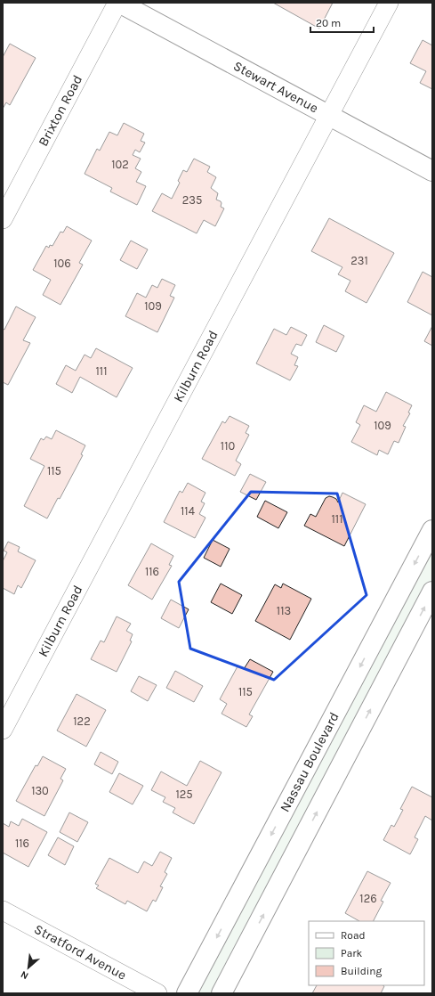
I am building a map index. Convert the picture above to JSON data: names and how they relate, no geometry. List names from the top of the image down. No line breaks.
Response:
{"streets":{"main road":["Stewart Avenue","Nassau Boulevard"],"street":["Brixton Road","Kilburn Road","Stratford Avenue"]},"crossings":[["Stewart Avenue","Brixton Road"],["Stewart Avenue","Kilburn Road"]],"house_numbers":["102","235","231","106","109","111","109","110","115","114","111","116","113","115","122","130","125","116","126"],"legend":["Road","Park","Building"],"scale_bar":"20 m","north":"bottom left"}
